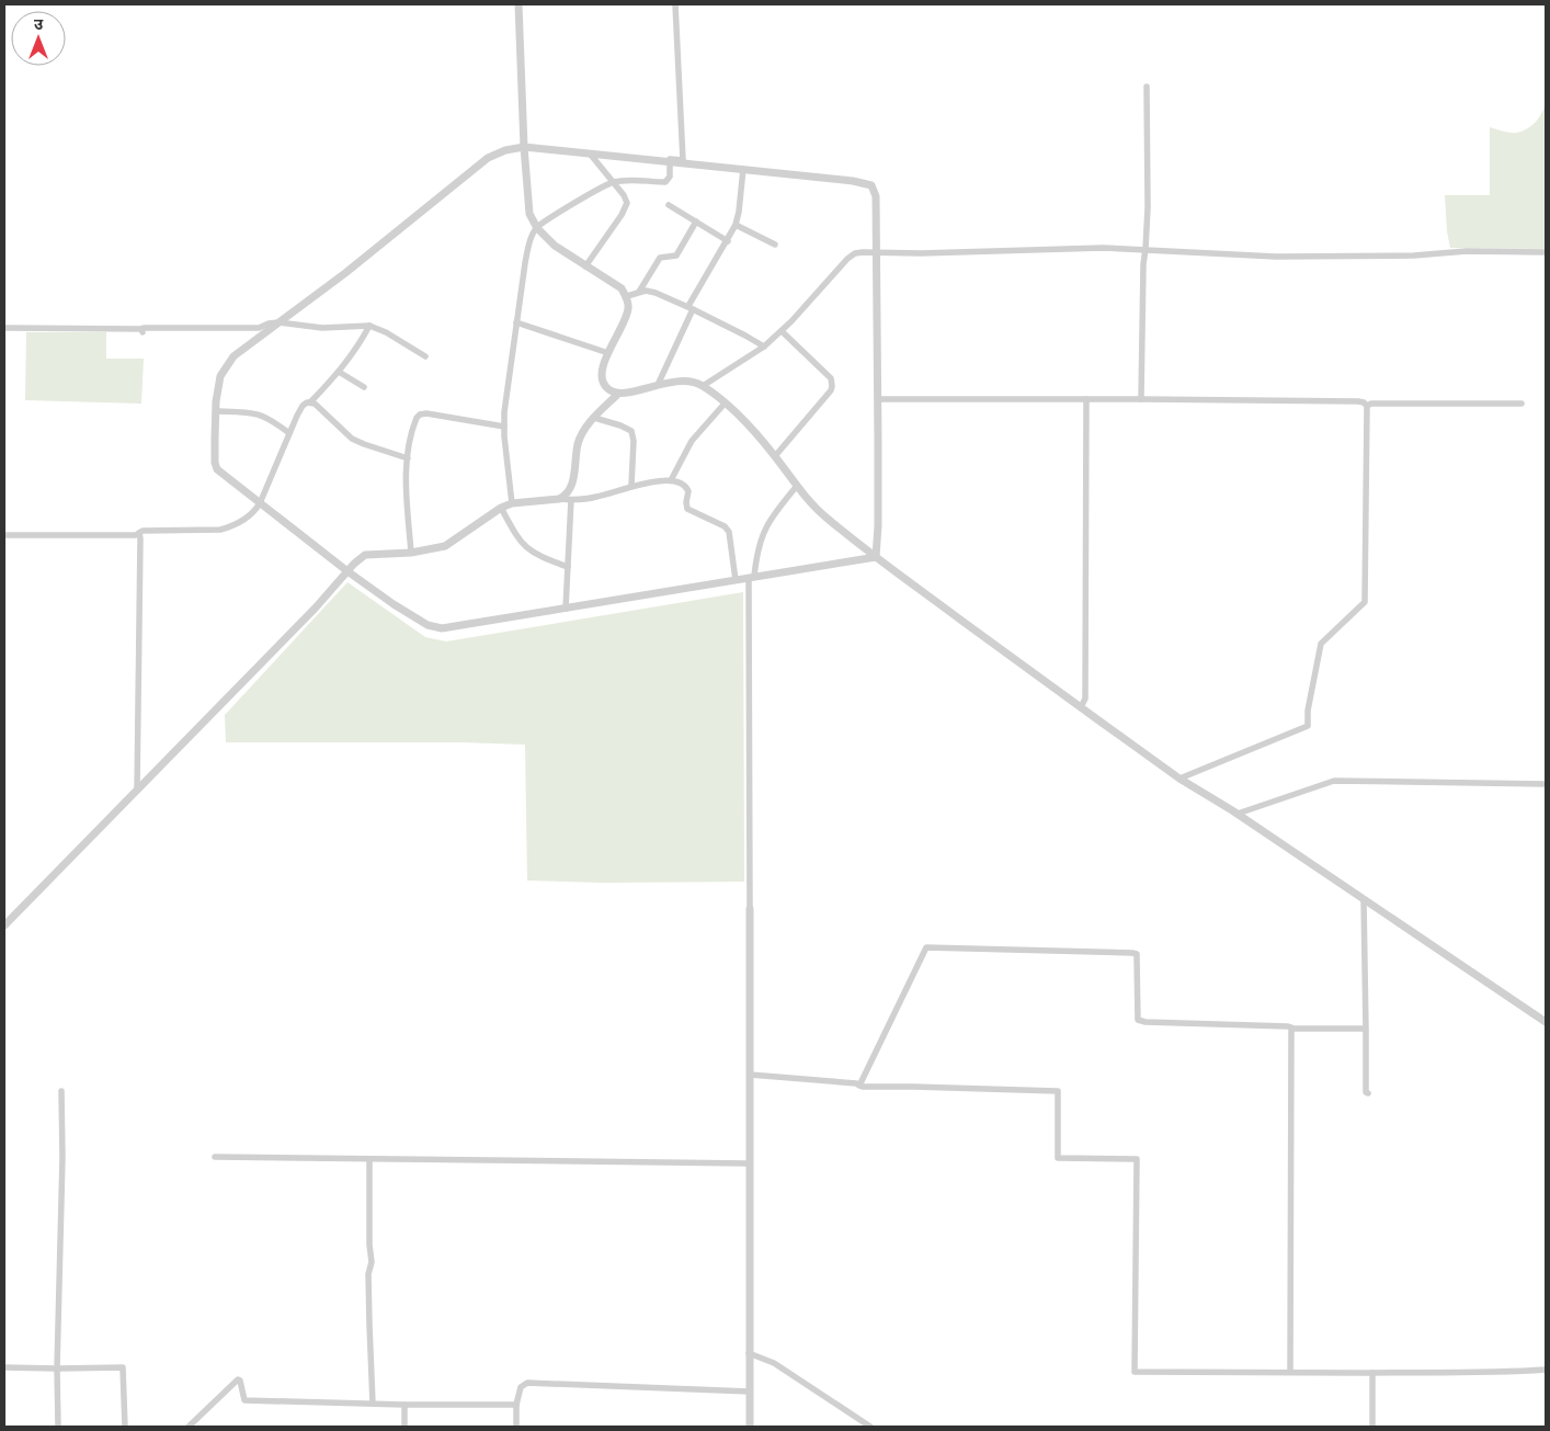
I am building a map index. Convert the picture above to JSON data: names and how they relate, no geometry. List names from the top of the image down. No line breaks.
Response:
{"north":"top"}
